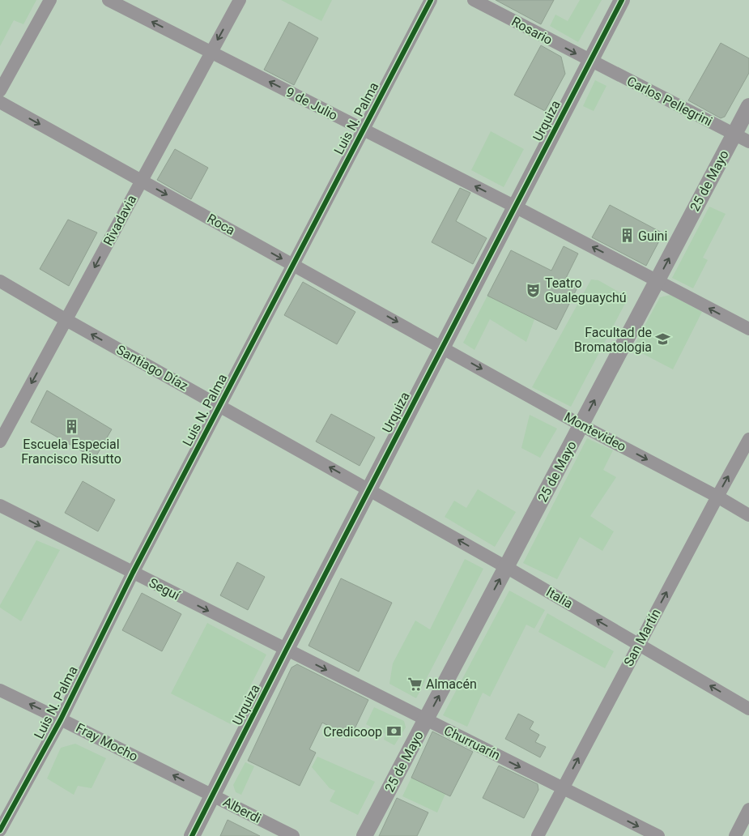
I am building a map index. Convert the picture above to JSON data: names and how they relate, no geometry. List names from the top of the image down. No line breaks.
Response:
{"streets":{"street":["Rosario","Carlos Pellegrini","9 de Julio","Luis N. Palma","Urquiza","25 de Mayo","Rivadavia","Roca","Santiago Díaz","Montevideo","Seguí","Italia","San Martín","Fray Mocho","Churruarín","Alberdi"]},"crossings":[["Rosario","Carlos Pellegrini"],["Rosario","Urquiza"],["Carlos Pellegrini","Urquiza"],["Carlos Pellegrini","25 de Mayo"],["9 de Julio","Luis N. Palma"],["9 de Julio","Urquiza"],["9 de Julio","25 de Mayo"],["9 de Julio","Rivadavia"],["Luis N. Palma","Roca"],["Luis N. Palma","Santiago Díaz"],["Luis N. Palma","Seguí"],["Luis N. Palma","Fray Mocho"],["Urquiza","Roca"],["Urquiza","Santiago Díaz"],["Urquiza","Montevideo"],["Urquiza","Seguí"],["Urquiza","Italia"],["Urquiza","Fray Mocho"],["Urquiza","Churruarín"],["Urquiza","Alberdi"],["25 de Mayo","Montevideo"],["25 de Mayo","Italia"],["25 de Mayo","Churruarín"],["Rivadavia","Roca"],["Rivadavia","Santiago Díaz"],["Roca","Montevideo"],["Santiago Díaz","Italia"],["Montevideo","San Martín"],["Seguí","Churruarín"],["Italia","San Martín"],["San Martín","Churruarín"],["Fray Mocho","Alberdi"]],"one_way":["Rosario","9 de Julio","25 de Mayo","Rivadavia","Roca","Santiago Díaz","Montevideo","Seguí","Italia","San Martín","Fray Mocho","Churruarín"],"places":{"building":["Guini","Escuela Especial Francisco Risutto"],"theatre":["Teatro Gualeguaychú"],"school or university":["Facultad de Bromatologia"],"supermarket":["Almacén"],"bank":["Credicoop"]}}
